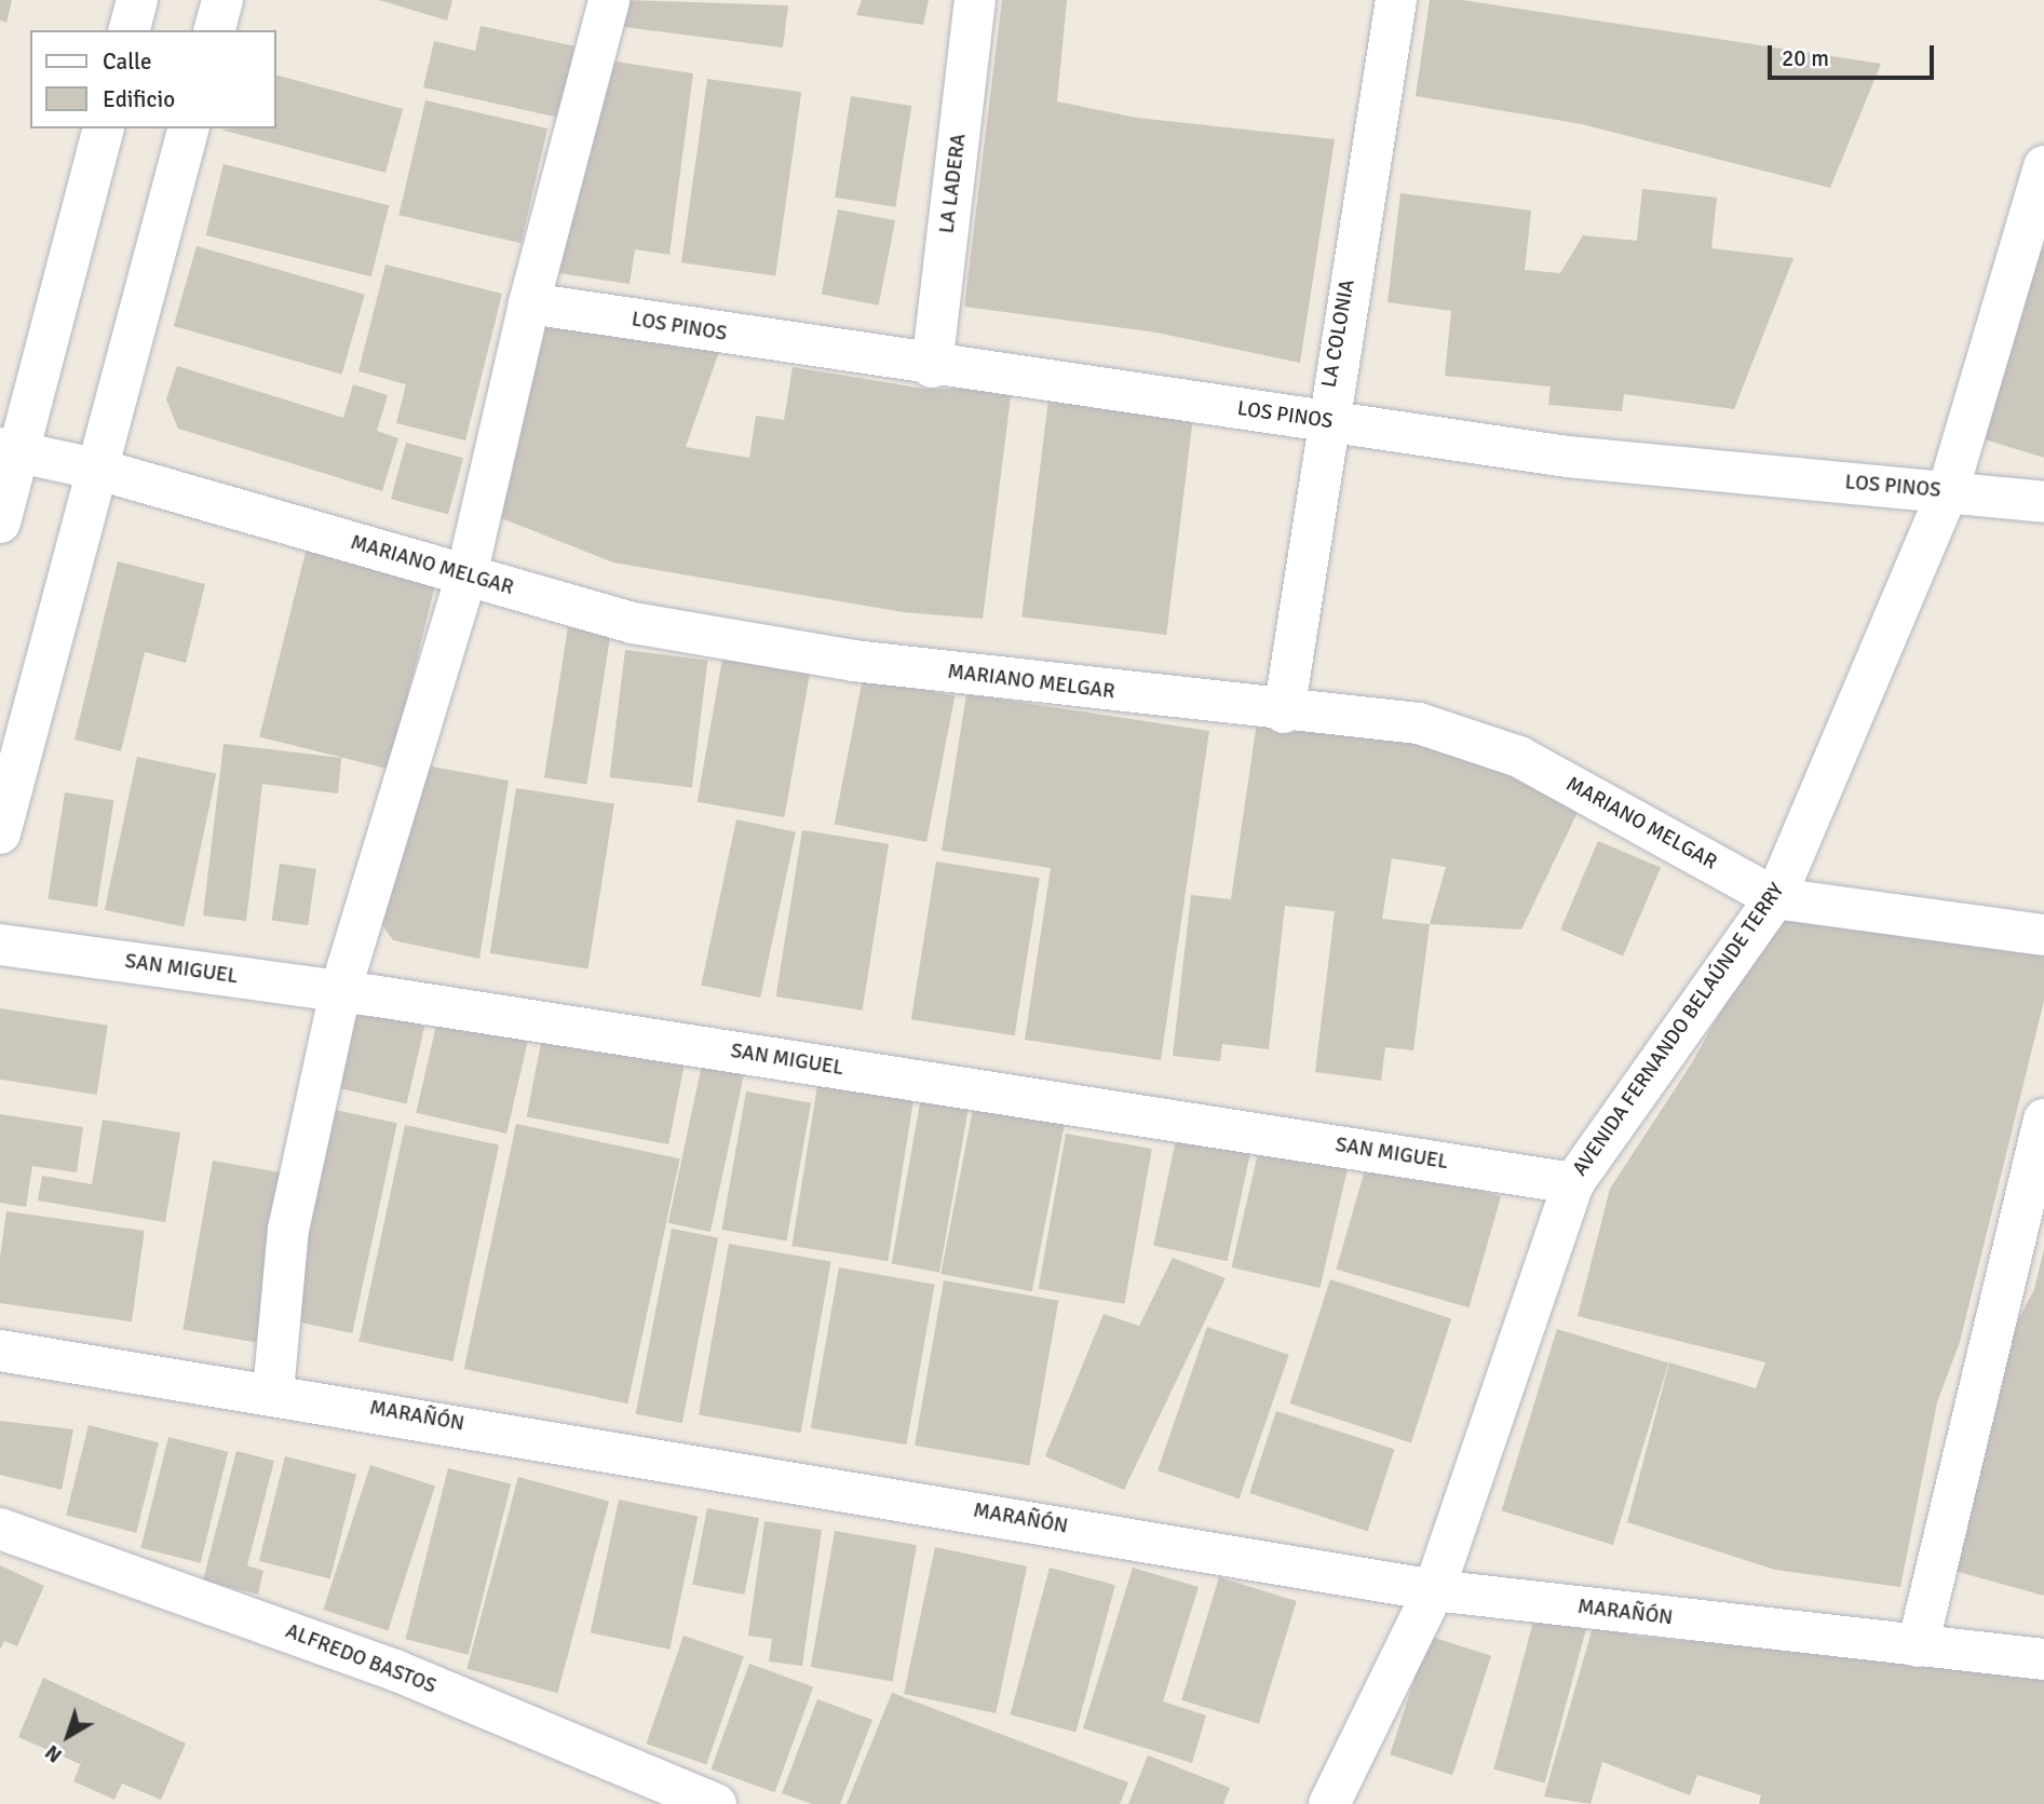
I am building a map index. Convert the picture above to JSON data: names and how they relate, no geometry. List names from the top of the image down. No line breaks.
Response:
{"streets":{"street":["LA LADERA","LOS PINOS","LA COLONIA","MARIANO MELGAR","SAN MIGUEL","AVENIDA FERNANDO BELAÚNDE TERRY","MARAÑÓN","ALFREDO BASTOS"]},"crossings":[["LA LADERA","LOS PINOS"],["LOS PINOS","LA COLONIA"],["LOS PINOS","AVENIDA FERNANDO BELAÚNDE TERRY"],["LA COLONIA","MARIANO MELGAR"],["MARIANO MELGAR","AVENIDA FERNANDO BELAÚNDE TERRY"],["SAN MIGUEL","AVENIDA FERNANDO BELAÚNDE TERRY"],["AVENIDA FERNANDO BELAÚNDE TERRY","MARAÑÓN"]],"legend":["Calle","Edificio"],"scale_bar":"20 m","north":"bottom left"}
